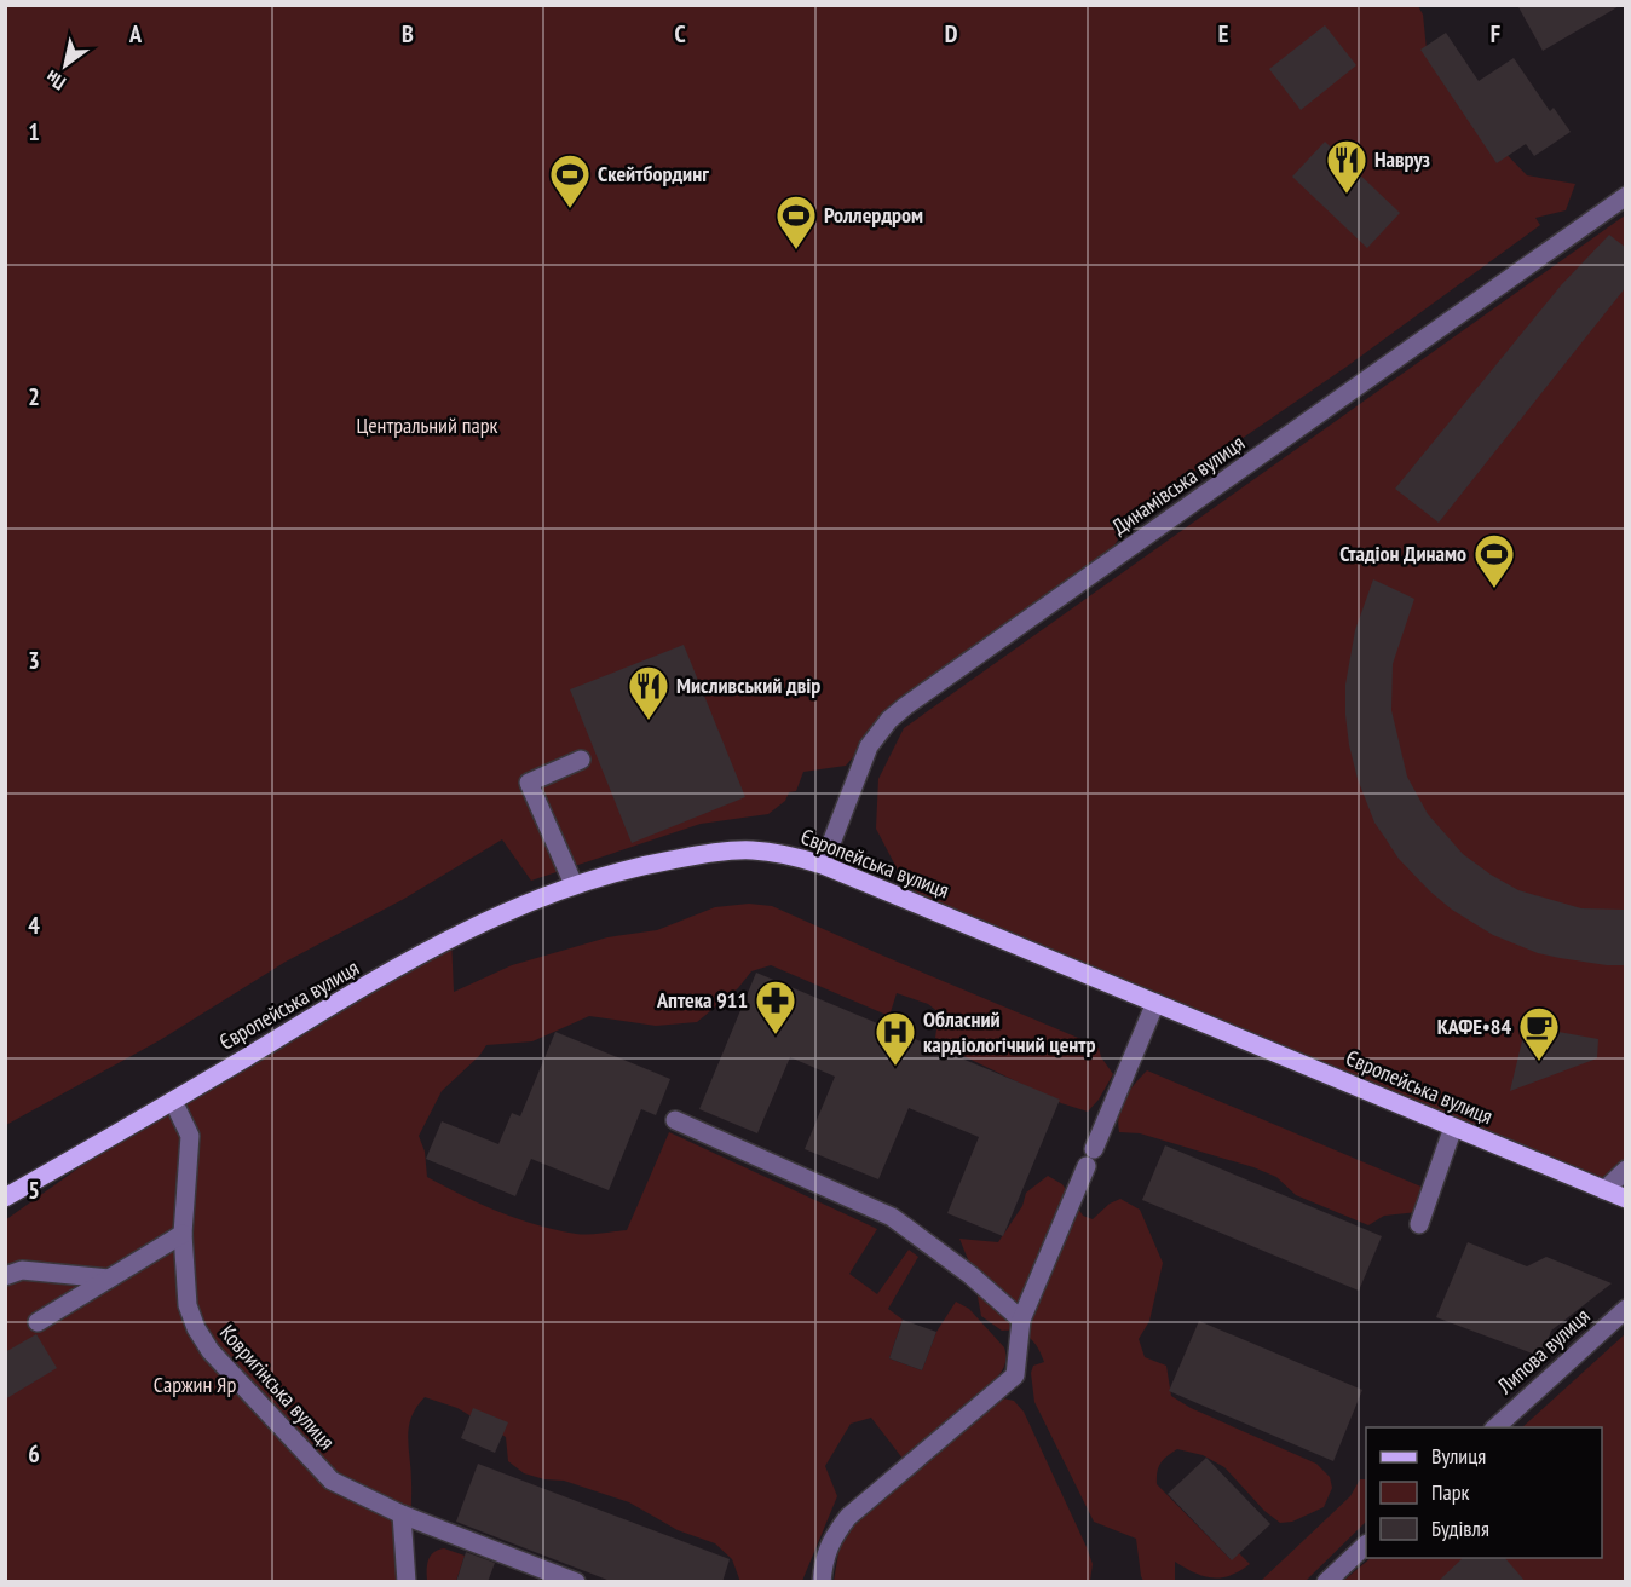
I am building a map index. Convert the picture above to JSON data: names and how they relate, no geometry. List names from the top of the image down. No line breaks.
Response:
{"streets":{"main road":["Європейська вулиця"],"street":["Динамівська вулиця","Липова вулиця","Ковригінська вулиця"]},"crossings":[["Динамівська вулиця","Європейська вулиця"],["Європейська вулиця","Ковригінська вулиця"]],"parks":["Центральний парк","Саржин Яр"],"places":{"restaurant":["Навруз","Мисливський двір"],"sports":["Скейтбординг","Роллердром","Стадіон Динамо"],"pharmacy":["Аптека 911"],"cafe":["КАФЕ•84"],"hospital":["Обласний кардiологiчний центр"]},"legend":["Вулиця","Парк","Будівля"],"north":"bottom left","grid":{"columns":["A","B","C","D","E","F"],"rows":["1","2","3","4","5","6"]}}
